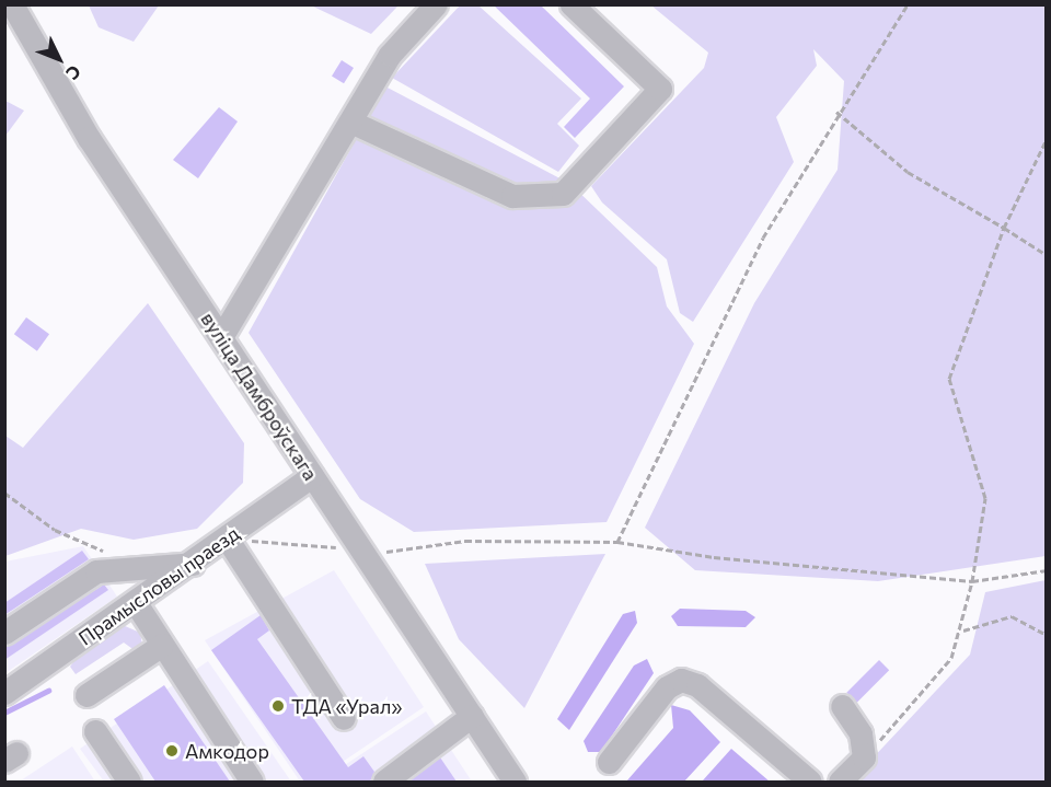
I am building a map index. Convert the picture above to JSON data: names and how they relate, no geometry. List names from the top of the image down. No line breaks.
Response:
{"streets":{"street":["вуліца Дамброўскага","Прамысловы праезд"]},"crossings":[["вуліца Дамброўскага","Прамысловы праезд"]],"places":["ТДА «Урал»","Амкодор"],"north":"bottom right"}
